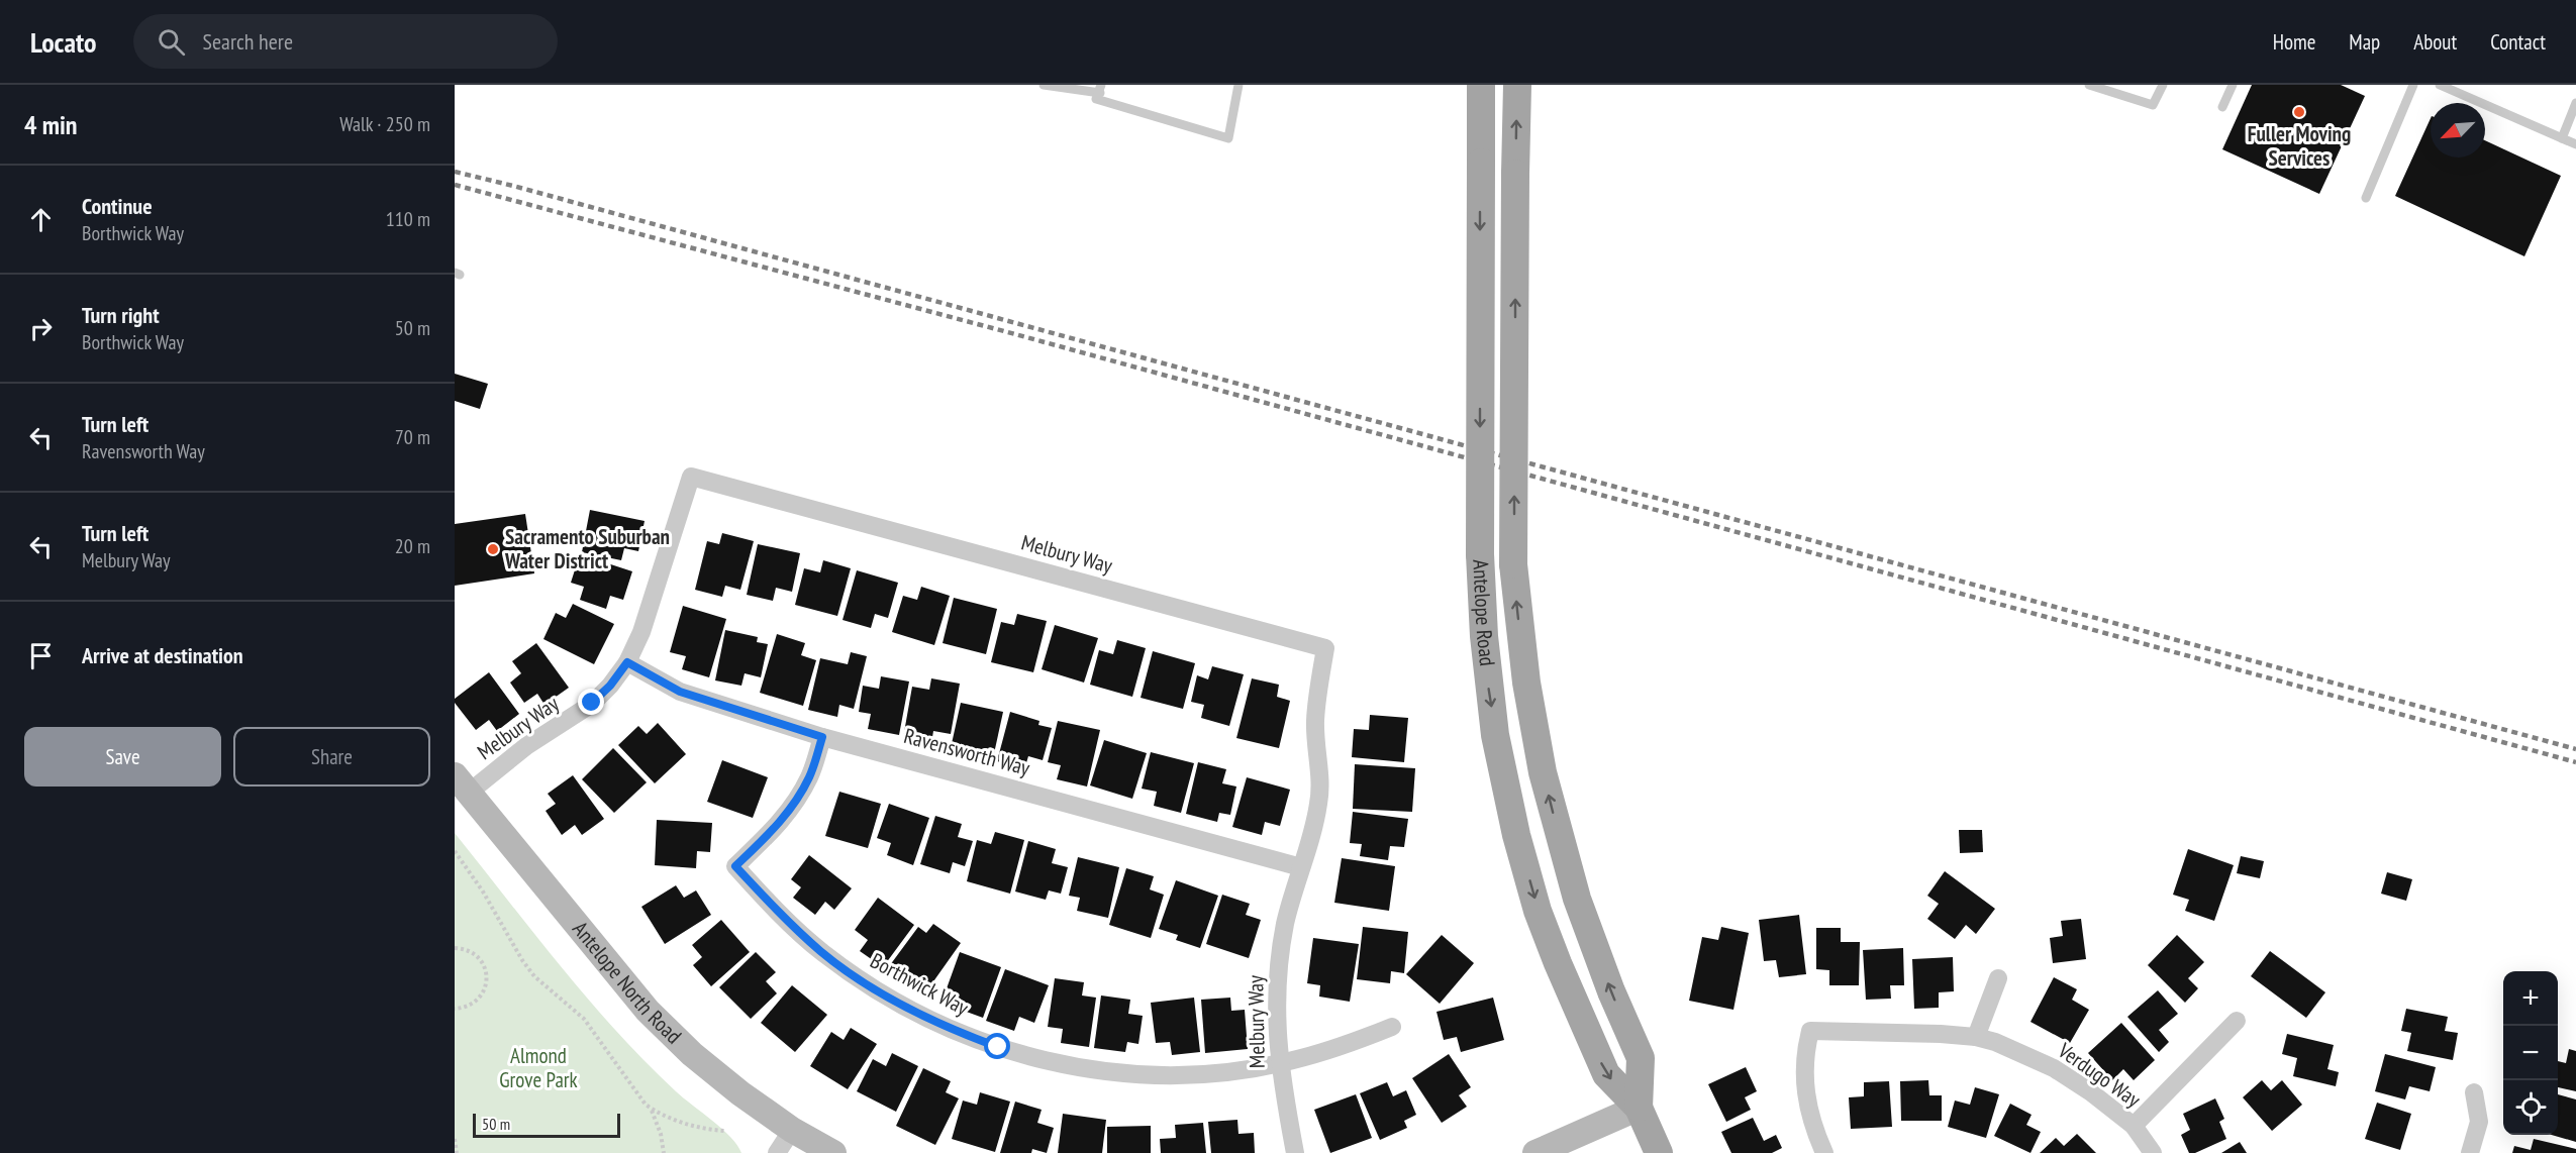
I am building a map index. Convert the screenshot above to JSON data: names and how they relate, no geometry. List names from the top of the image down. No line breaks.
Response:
{"streets":{"main road":["Antelope Road","Antelope North Road"],"street":["Melbury Way","Ravensworth Way","Borthwick Way","Verdugo Way"]},"crossings":[["Melbury Way","Ravensworth Way"],["Melbury Way","Antelope North Road"],["Melbury Way","Borthwick Way"],["Ravensworth Way","Borthwick Way"]],"parks":["Almond Grove Park"],"places":["Fuller Moving Services","Sacramento Suburban Water District"],"scale_bar":"50 m","north":"bottom left","page":{"header":"Locato","search":"Search here","nav":["Home","Map","About","Contact"],"heading":["4 min","Walk · 250 m"],"list":[["Continue","Borthwick Way","110 m"],["Turn right","Borthwick Way","50 m"],["Turn left","Ravensworth Way","70 m"],["Turn left","Melbury Way","20 m"],"Arrive at destination"],"buttons":["Save","Share"],"map_buttons":["+","−"],"scale":"50 m"}}
